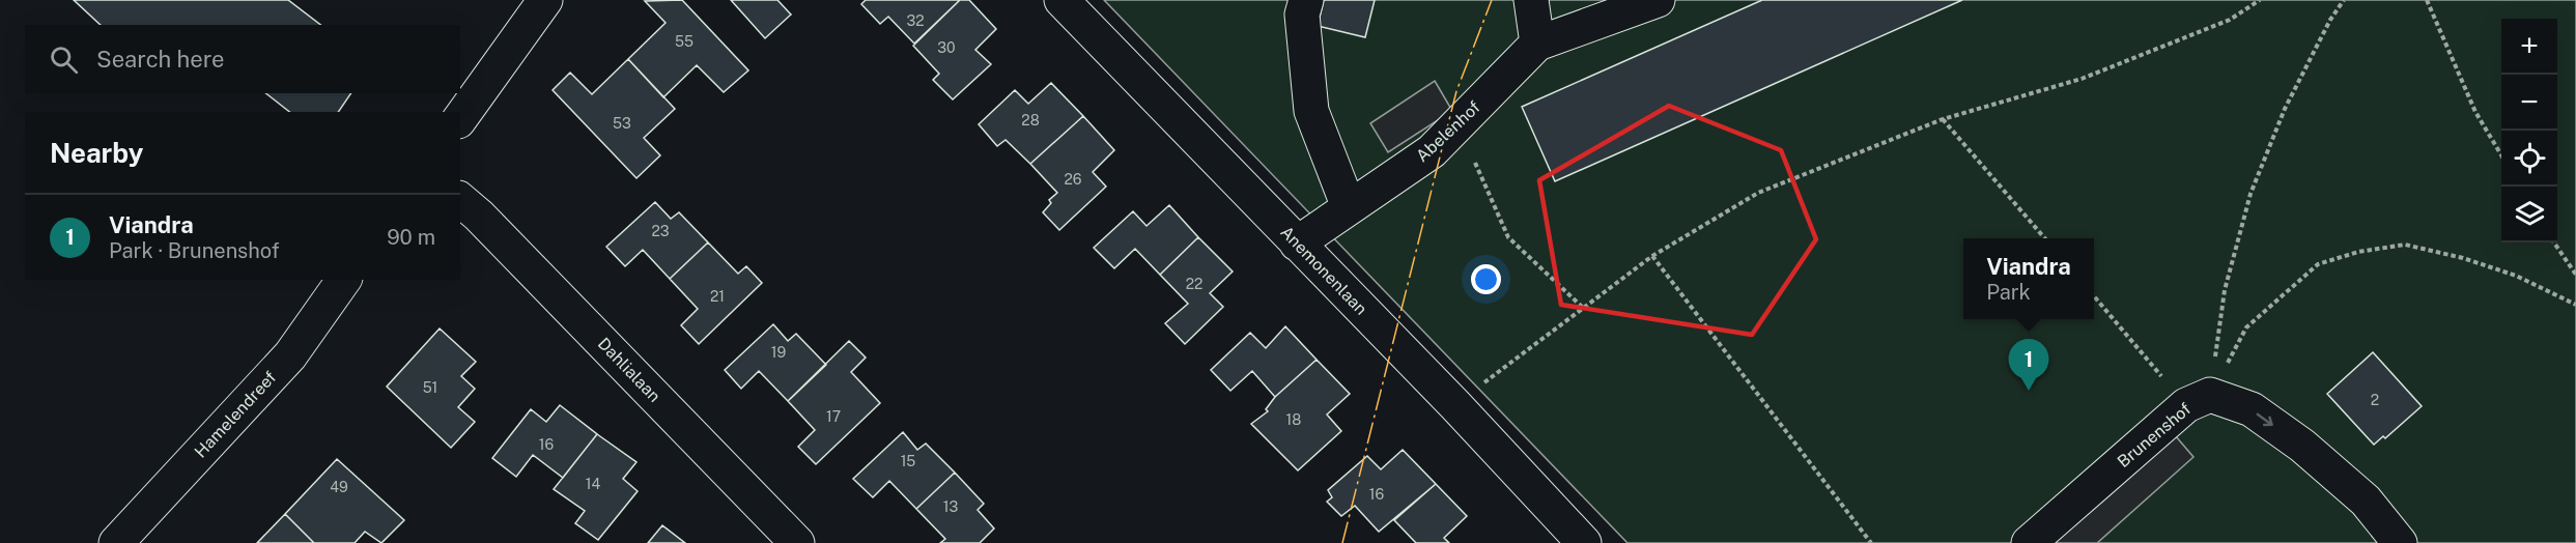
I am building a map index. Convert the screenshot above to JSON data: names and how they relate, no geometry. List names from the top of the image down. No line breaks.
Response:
{"streets":{"street":["Abelenhof","Anemonenlaan","Dahlialaan","Hamelendreef","Brunenshof"]},"crossings":[["Abelenhof","Anemonenlaan"]],"one_way":["Brunenshof"],"house_numbers":["32","55","30","28","53","26","23","22","21","19","51","2","17","18","16","15","14","49","16","13"],"page":{"map_buttons":["+","−"],"search":"Search here","heading":"Nearby","list":[{"mark":"1","name":"Viandra","note":"Park · Brunenshof","value":"90 m"}],"popup":["Viandra","Park"],"pins":"1"}}
